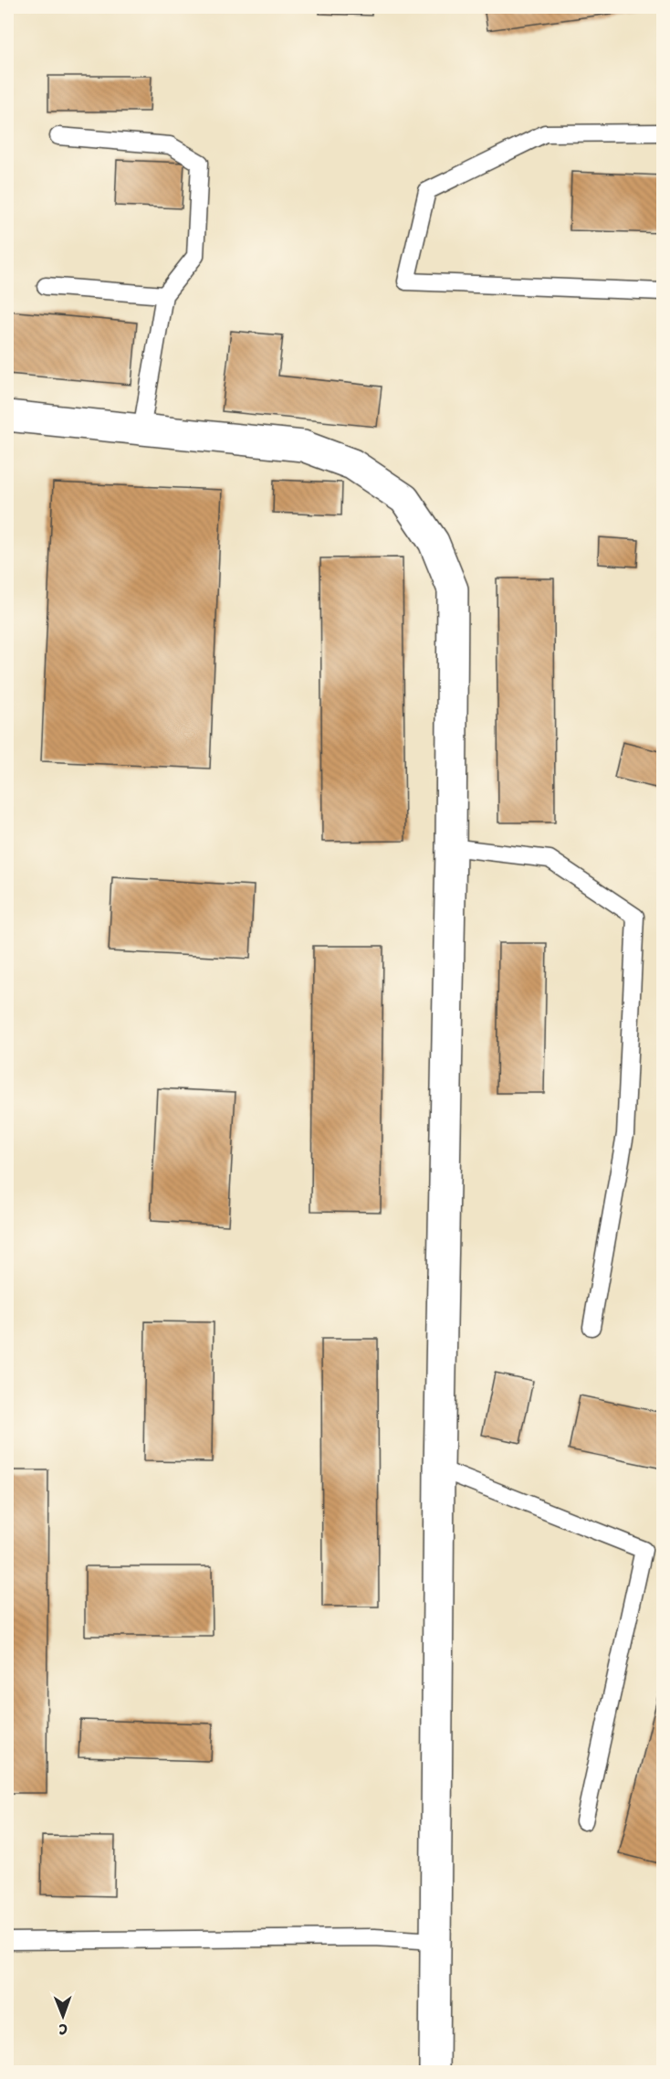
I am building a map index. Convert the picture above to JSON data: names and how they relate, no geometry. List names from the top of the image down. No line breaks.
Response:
{"north":"bottom"}
